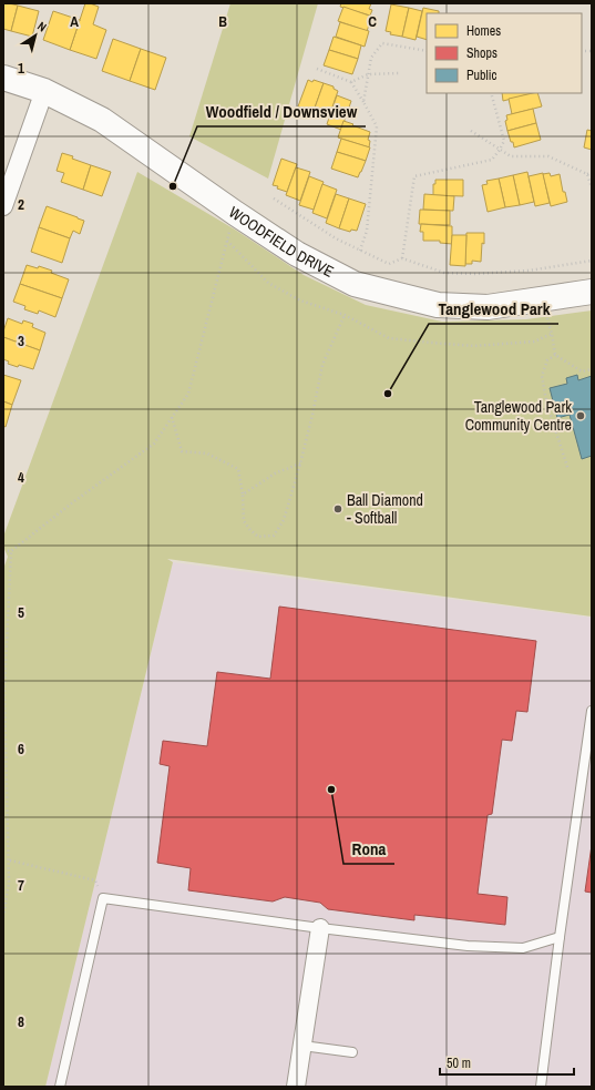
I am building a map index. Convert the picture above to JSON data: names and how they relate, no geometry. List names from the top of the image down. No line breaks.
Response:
{"streets":{"street":["WOODFIELD DRIVE"]},"places":["Woodfield / Downsview","Tanglewood Park","Tanglewood Park Community Centre","Ball Diamond - Softball","Rona"],"legend":["Homes","Shops","Public"],"scale_bar":"50 m","north":"top right","grid":{"columns":["A","B","C"],"rows":["1","2","3","4","5","6","7","8"]}}
